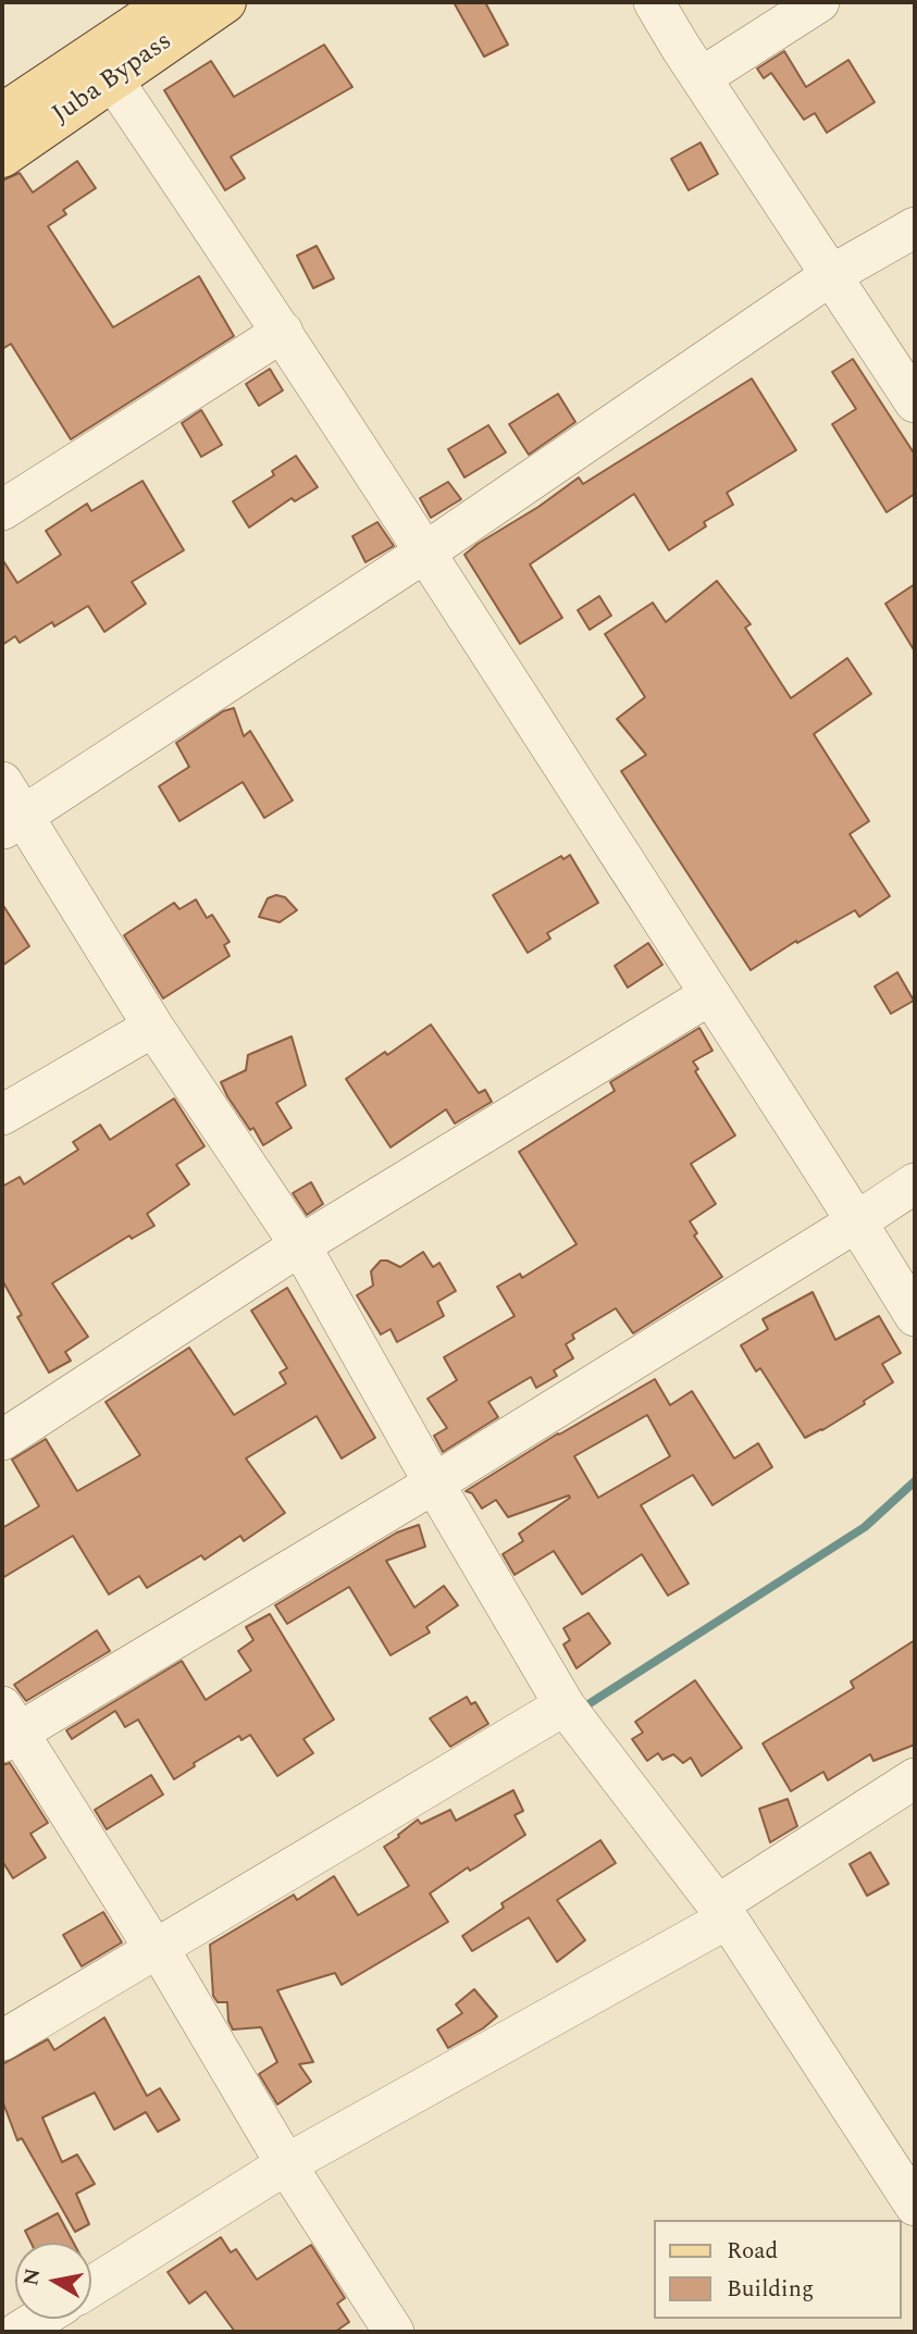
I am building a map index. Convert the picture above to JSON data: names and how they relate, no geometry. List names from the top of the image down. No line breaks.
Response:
{"streets":{"main road":["Juba Bypass"]},"legend":["Road","Building"],"north":"left"}
